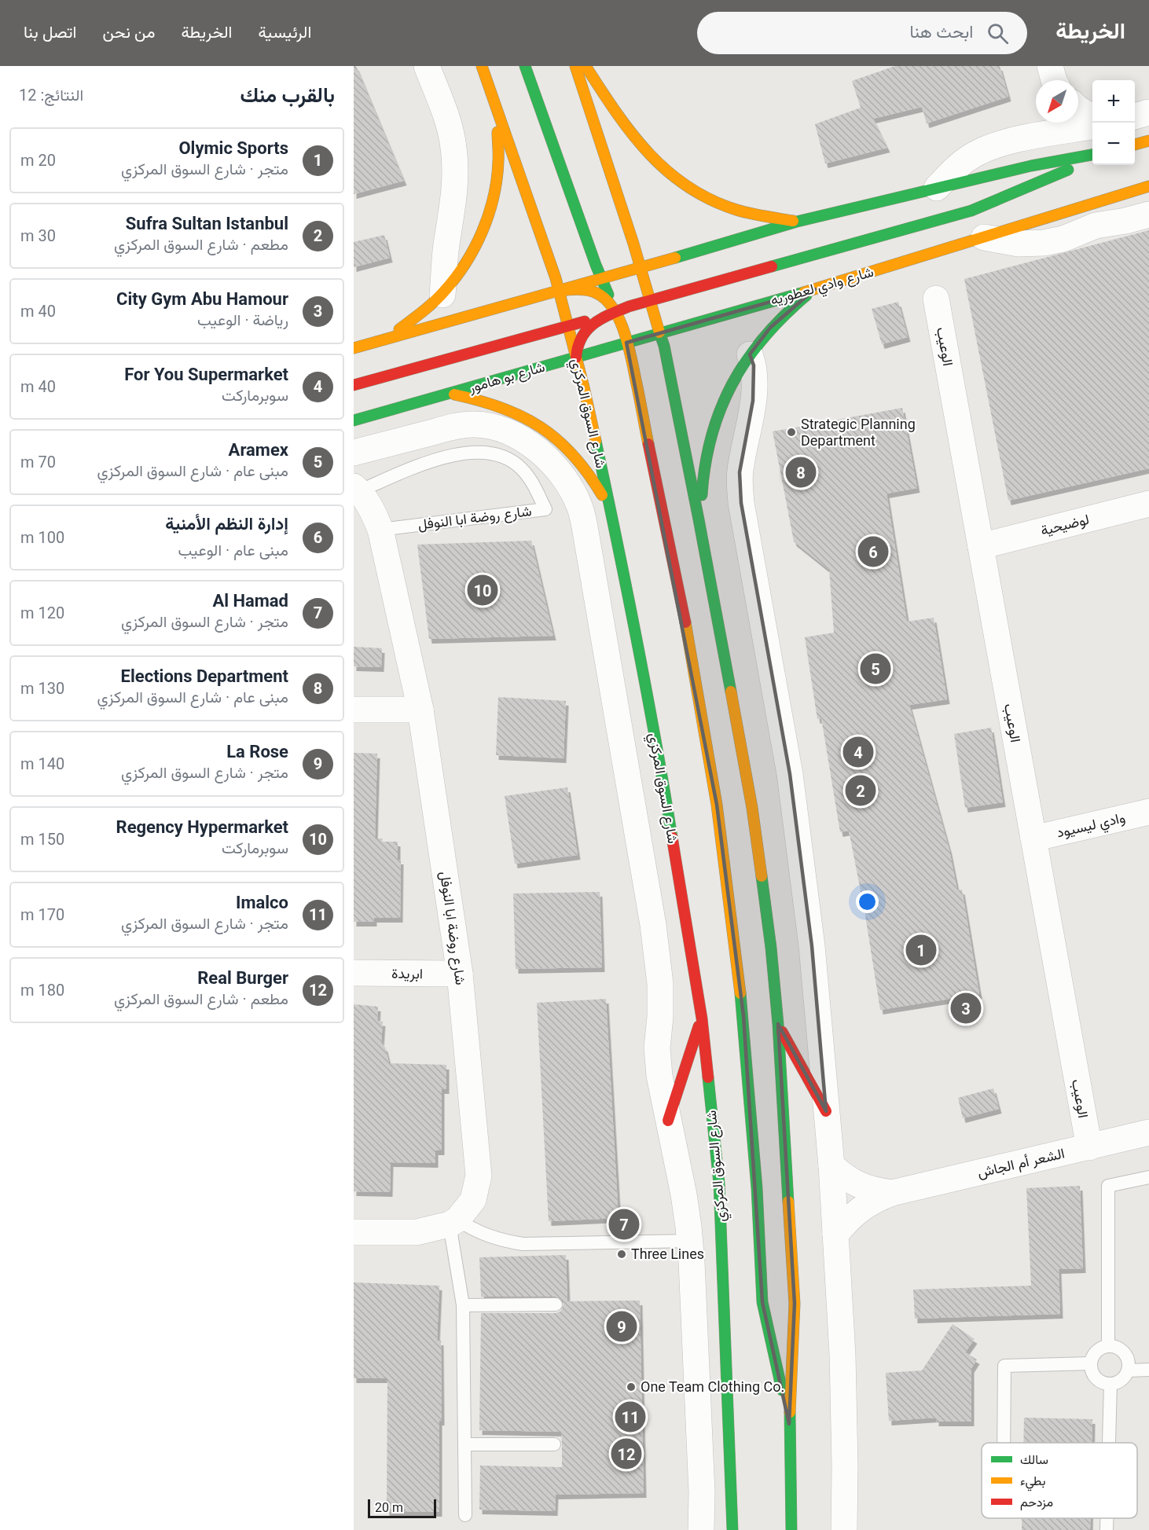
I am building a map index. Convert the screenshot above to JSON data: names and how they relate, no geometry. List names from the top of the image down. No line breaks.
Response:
{"streets":{"main road":["شارع وادي لعطوريه","شارع بو هامور","شارع السوق المركزي"],"street":["الوعيب","شارع روضة ابا النوفل","لوضيحية","وادي ليسيود","ابريدة","الشعر أم الجاش"]},"crossings":[["شارع وادي لعطوريه","شارع بو هامور"],["الوعيب","لوضيحية"],["الوعيب","وادي ليسيود"],["الوعيب","الشعر أم الجاش"],["شارع بو هامور","شارع السوق المركزي"],["شارع روضة ابا النوفل","ابريدة"]],"places":["Strategic Planning Department","Three Lines","One Team Clothing Co."],"legend":["سالك","بطيء","مزدحم"],"scale_bar":"20 m","north":"bottom left","page":{"header":"الخريطة","search":"ابحث هنا","nav":["الرئيسية","الخريطة","من نحن","اتصل بنا"],"heading":["بالقرب منك","النتائج: 12"],"map_buttons":["+","−"],"list":[{"mark":"1","name":"Olymic Sports","note":"متجر · شارع السوق المركزي","value":"20 m"},{"mark":"2","name":"Sufra Sultan Istanbul","note":"مطعم · شارع السوق المركزي","value":"30 m"},{"mark":"3","name":"City Gym Abu Hamour","note":"رياضة · الوعيب","value":"40 m"},{"mark":"4","name":"For You Supermarket","note":"سوبرماركت","value":"40 m"},{"mark":"5","name":"Aramex","note":"مبنى عام · شارع السوق المركزي","value":"70 m"},{"mark":"6","name":"إدارة النظم الأمنية","note":"مبنى عام · الوعيب","value":"100 m"},{"mark":"7","name":"Al Hamad","note":"متجر · شارع السوق المركزي","value":"120 m"},{"mark":"8","name":"Elections Department","note":"مبنى عام · شارع السوق المركزي","value":"130 m"},{"mark":"9","name":"La Rose","note":"متجر · شارع السوق المركزي","value":"140 m"},{"mark":"10","name":"Regency Hypermarket","note":"سوبرماركت","value":"150 m"},{"mark":"11","name":"Imalco","note":"متجر · شارع السوق المركزي","value":"170 m"},{"mark":"12","name":"Real Burger","note":"مطعم · شارع السوق المركزي","value":"180 m"}],"pins":["8","6","10","5","4","2","1","3","7","9","11","12"],"scale":"20 m"}}
